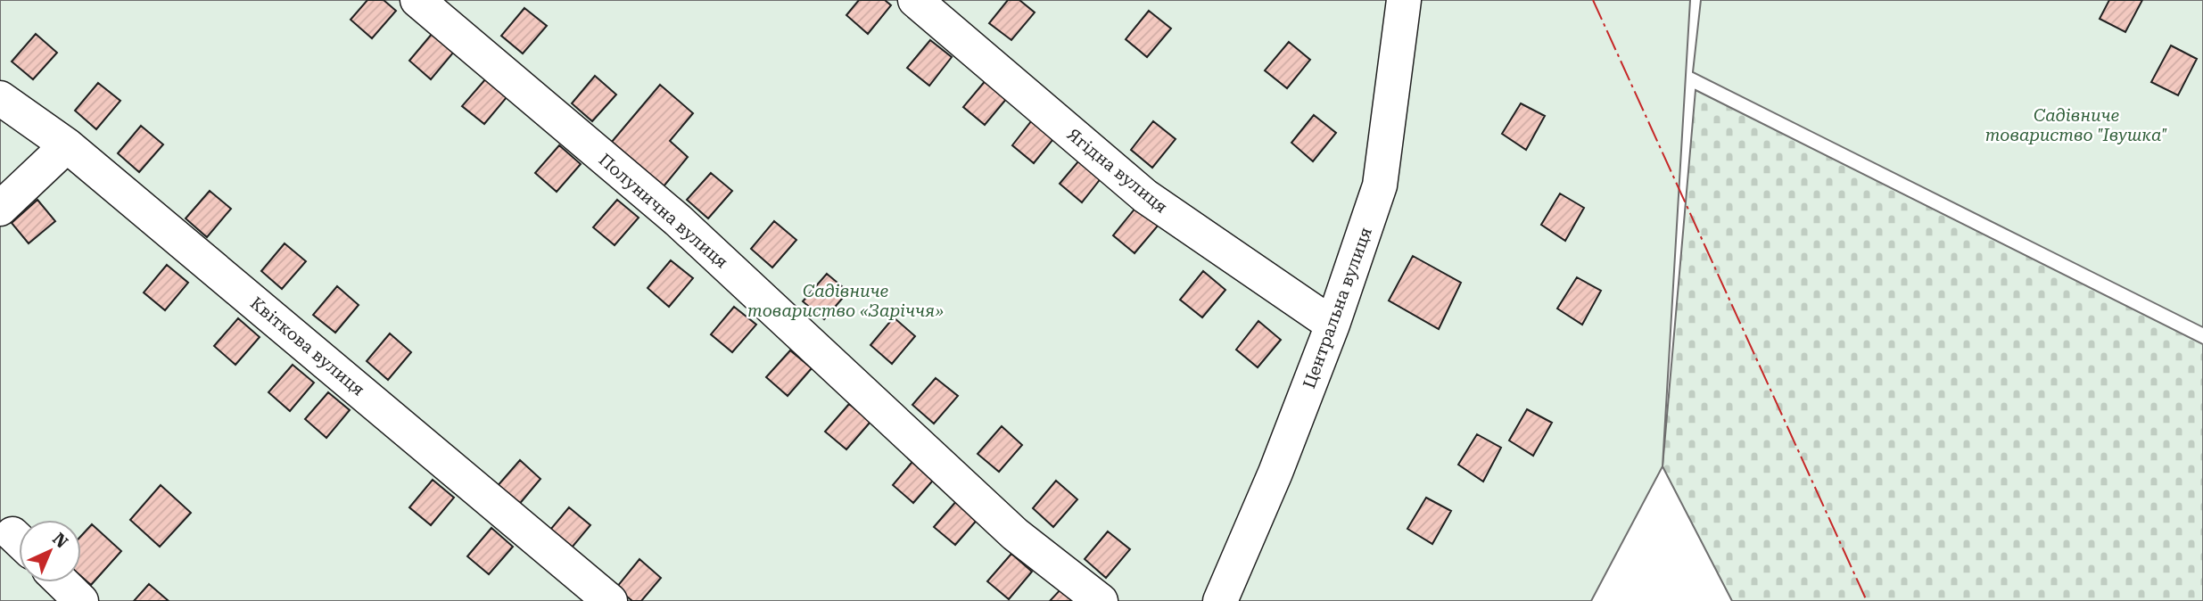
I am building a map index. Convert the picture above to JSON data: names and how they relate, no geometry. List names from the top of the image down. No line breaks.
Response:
{"streets":{"street":["Ягідна вулиця","Полунична вулиця","Центральна вулиця","Квіткова вулиця"]},"crossings":[["Ягідна вулиця","Центральна вулиця"]],"parks":["Садівниче товариство \"Івушка\"","Садівниче товариство «Заріччя»"],"north":"top right"}
